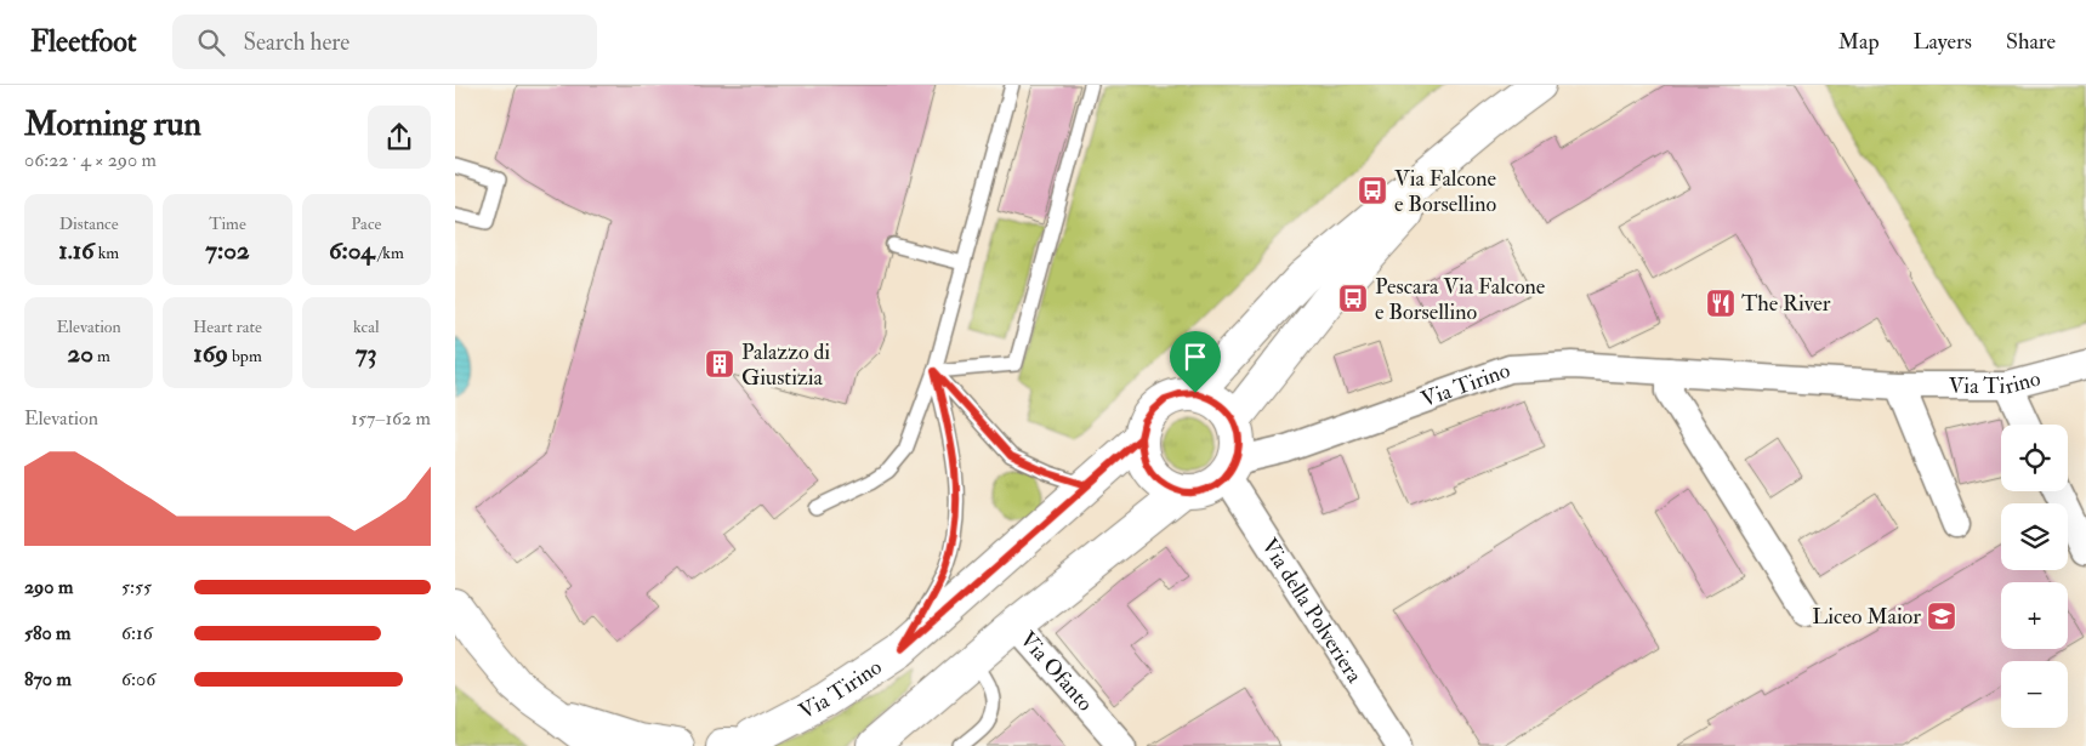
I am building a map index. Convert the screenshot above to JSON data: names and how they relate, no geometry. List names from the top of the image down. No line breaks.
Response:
{"streets":{"street":["Via Tirino","Via della Polveriera","Via Ofanto"]},"crossings":[["Via Tirino","Via della Polveriera"]],"places":{"bus stop":["Via Falcone e Borsellino","Pescara Via Falcone e Borsellino"],"restaurant":["The River"],"building":["Palazzo di Giustizia"],"school or university":["Liceo Maior"]},"page":{"header":"Fleetfoot","search":"Search here","nav":["Map","Layers","Share"],"heading":["Morning run","06:22 · 4 × 290 m"],"stats":[["Distance","1.16 km"],["Time","7:02"],["Pace","6:04 /km"],["Elevation","20 m"],["Heart rate","169 bpm"],["kcal","73"]],"chart":["Elevation","157–162 m"],"map_buttons":["+","−"],"list":[{"name":"290 m","note":"5:55"},{"name":"580 m","note":"6:16"},{"name":"870 m","note":"6:06"}]}}
